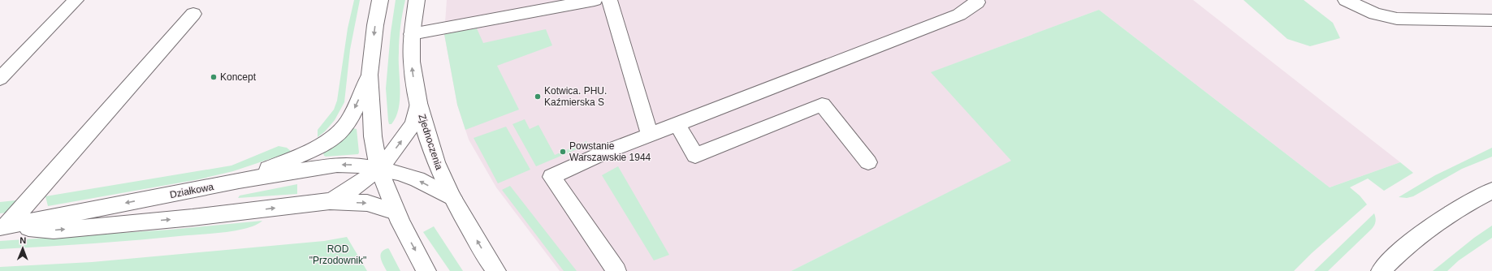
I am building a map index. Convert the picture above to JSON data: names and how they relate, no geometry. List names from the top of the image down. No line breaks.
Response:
{"streets":{"street":["Zjednoczenia","Działkowa"]},"crossings":[["Zjednoczenia","Działkowa"]],"parks":["ROD \"Przodownik\""],"places":["Koncept","Kotwica. PHU. Kaźmierska S","Powstanie Warszawskie 1944"],"north":"top"}
